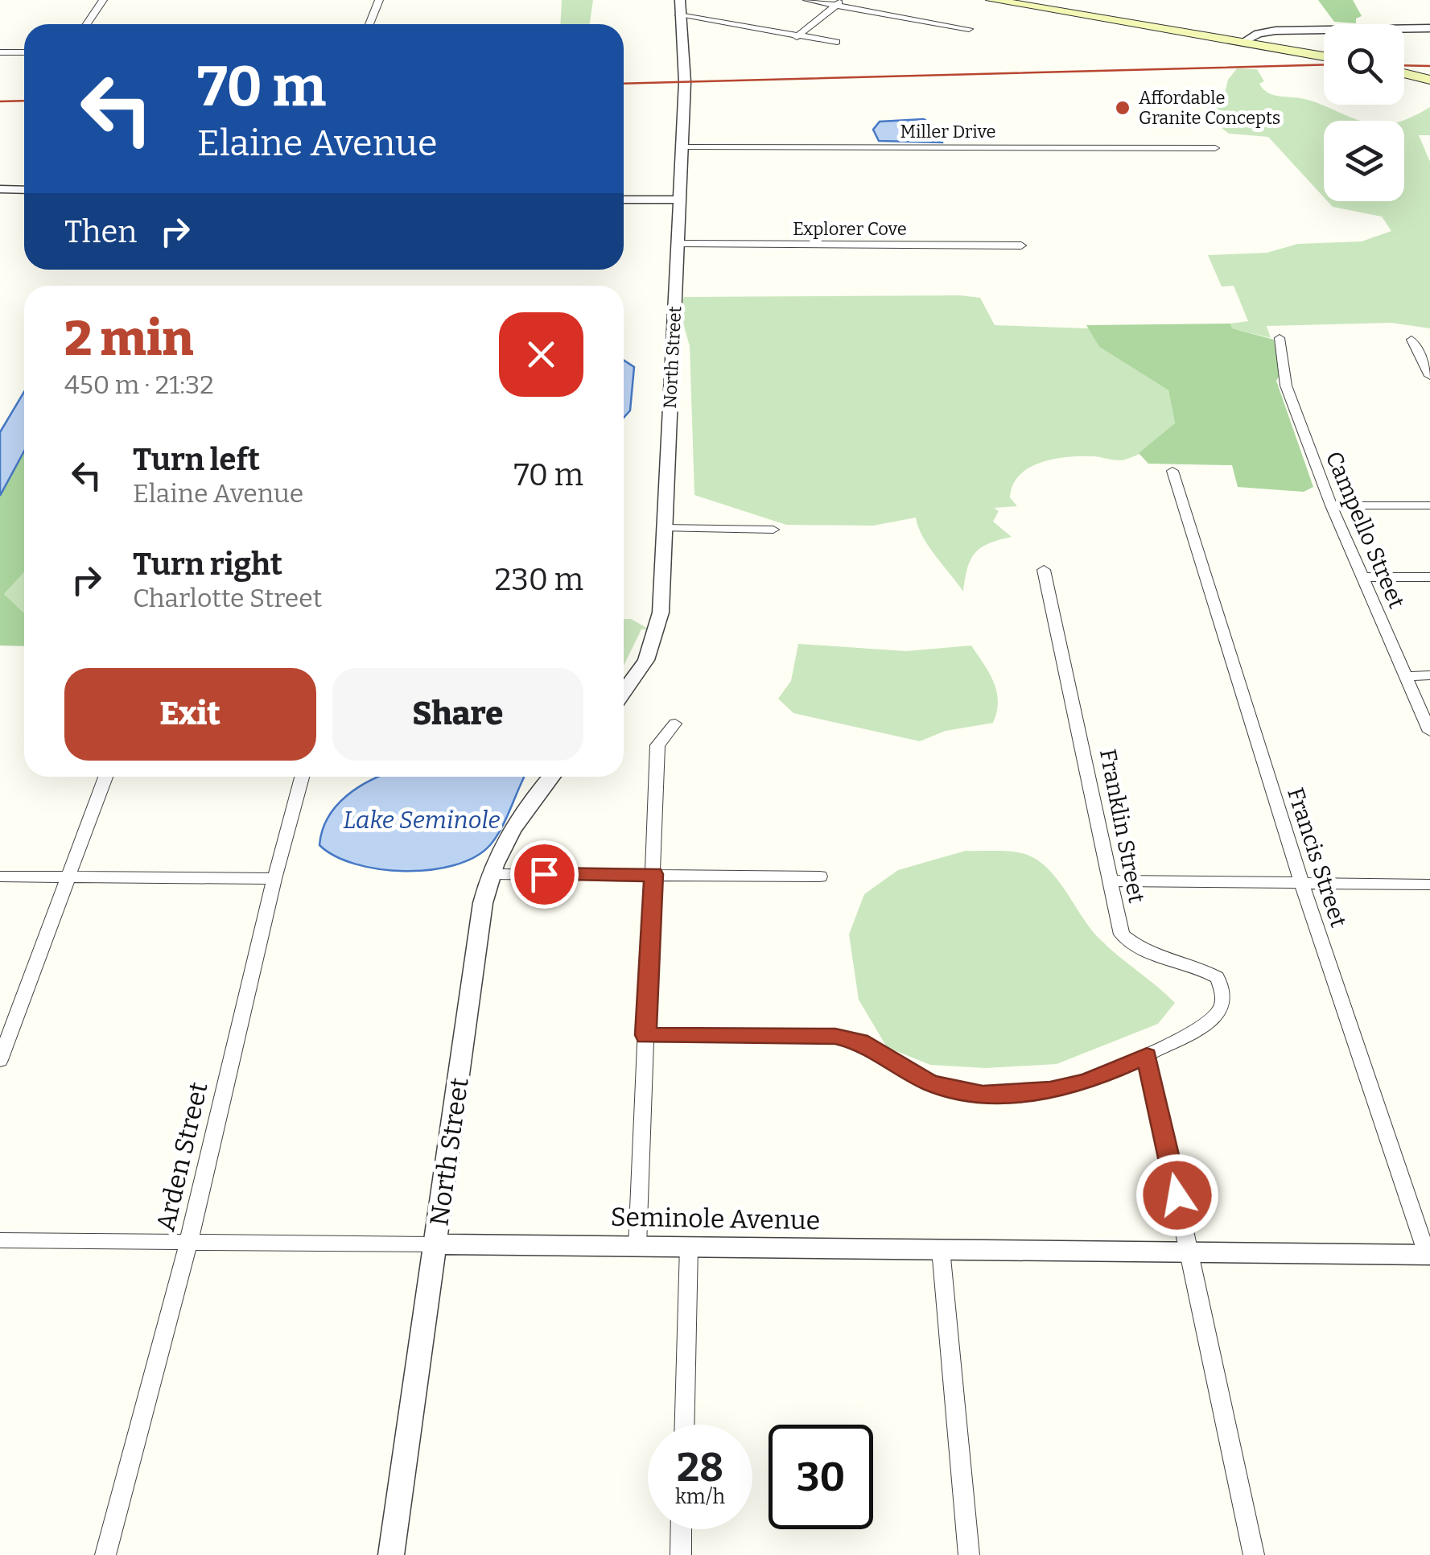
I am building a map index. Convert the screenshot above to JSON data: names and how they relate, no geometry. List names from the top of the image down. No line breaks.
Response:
{"streets":{"street":["Miller Drive","Explorer Cove","North Street","Campello Street","Franklin Street","Francis Street","Arden Street","Seminole Avenue"]},"crossings":[["Miller Drive","North Street"],["Explorer Cove","North Street"],["North Street","Seminole Avenue"],["Francis Street","Seminole Avenue"],["Arden Street","Seminole Avenue"]],"water":["Lake Seminole"],"places":["Affordable Granite Concepts"],"page":{"turn":["70 m","Elaine Avenue"],"then":"Then","heading":["2 min","450 m · 21:32"],"list":[{"name":"Turn left","note":"Elaine Avenue","value":"70 m"},{"name":"Turn right","note":"Charlotte Street","value":"230 m"}],"buttons":["Exit","Share"],"speed":"28 km/h","limit":"30"}}
